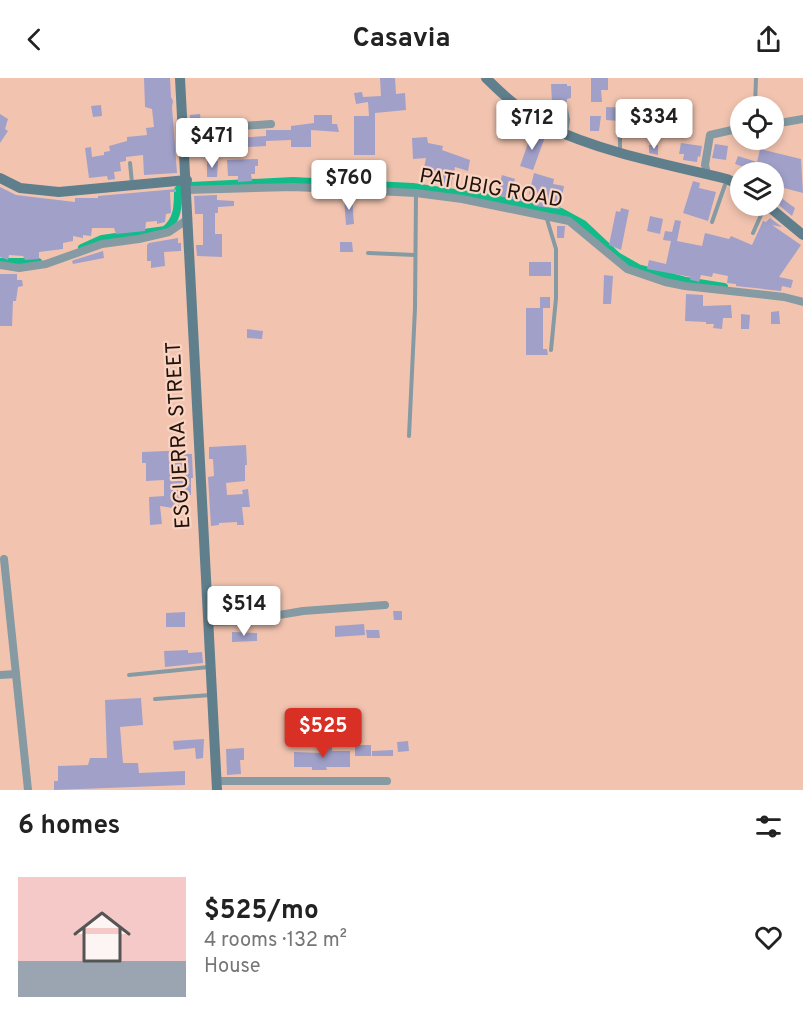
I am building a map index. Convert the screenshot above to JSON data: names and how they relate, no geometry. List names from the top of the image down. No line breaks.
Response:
{"streets":{"main road":["ESGUERRA STREET"],"street":["PATUBIG ROAD"]},"crossings":[["PATUBIG ROAD","ESGUERRA STREET"]],"page":{"header":"Casavia","price":["$334","$712","$471","$760","$514","$525"],"heading":"6 homes","list":[{"name":"$525/mo","note":"4 rooms · 132 m² · House"}]}}
